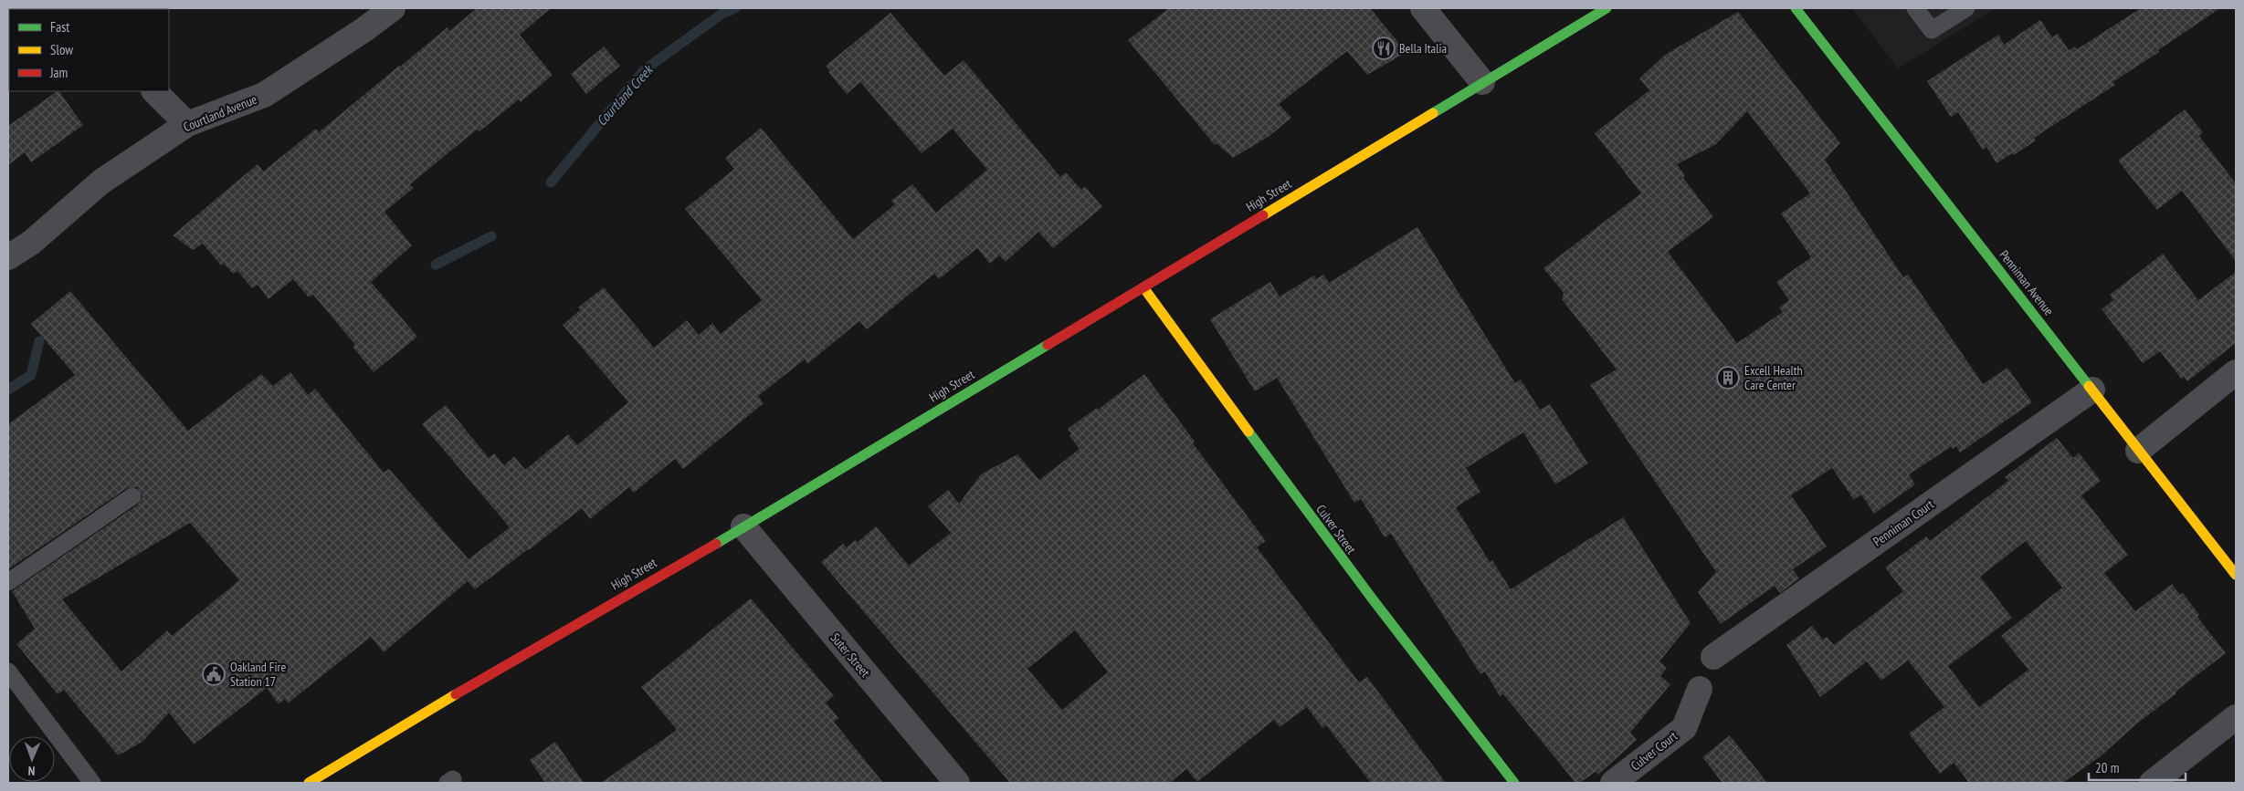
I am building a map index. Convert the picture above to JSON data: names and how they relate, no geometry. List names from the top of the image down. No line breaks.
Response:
{"streets":{"main road":["High Street","Penniman Avenue","Culver Street"],"street":["Courtland Avenue","Penniman Court","Suter Street","Culver Court"]},"crossings":[["High Street","Culver Street"],["High Street","Suter Street"],["Penniman Avenue","Penniman Court"]],"water":["Courtland Creek"],"places":{"restaurant":["Bella Italia"],"building":["Excell Health Care Center"],"public building":["Oakland Fire Station 17"]},"legend":["Fast","Slow","Jam"],"scale_bar":"20 m","north":"bottom"}
